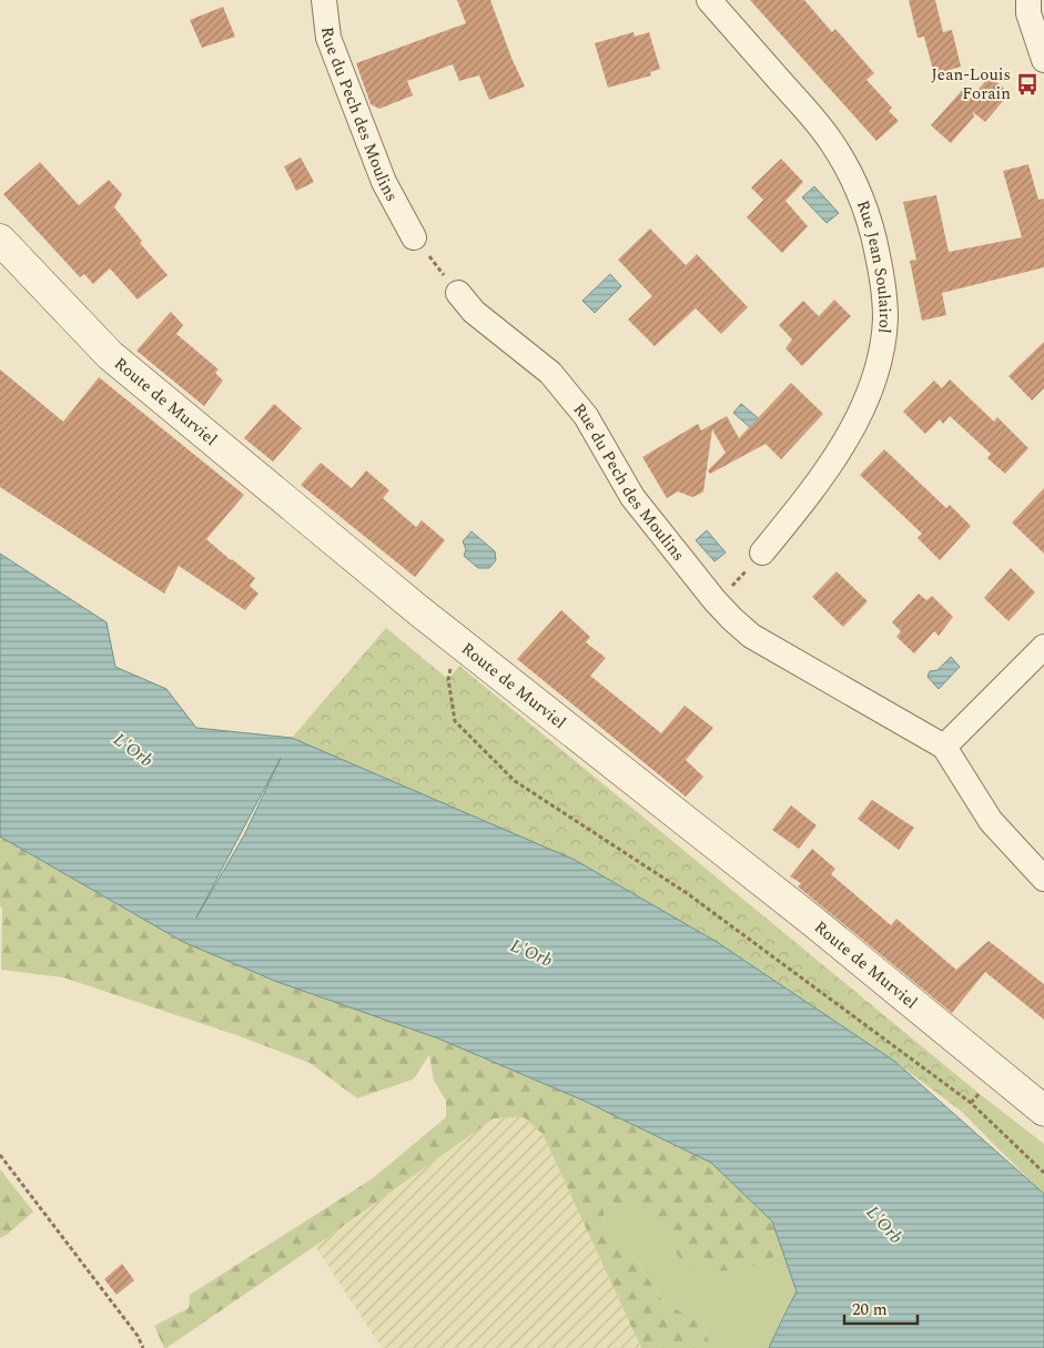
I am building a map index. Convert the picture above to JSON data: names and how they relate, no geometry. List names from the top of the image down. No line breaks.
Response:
{"streets":{"main road":["Route de Murviel"],"street":["Rue du Pech des Moulins","Rue Jean Soulairol"]},"water":["L'Orb"],"places":{"bus stop":["Jean-Louis Forain"]},"scale_bar":"20 m"}
